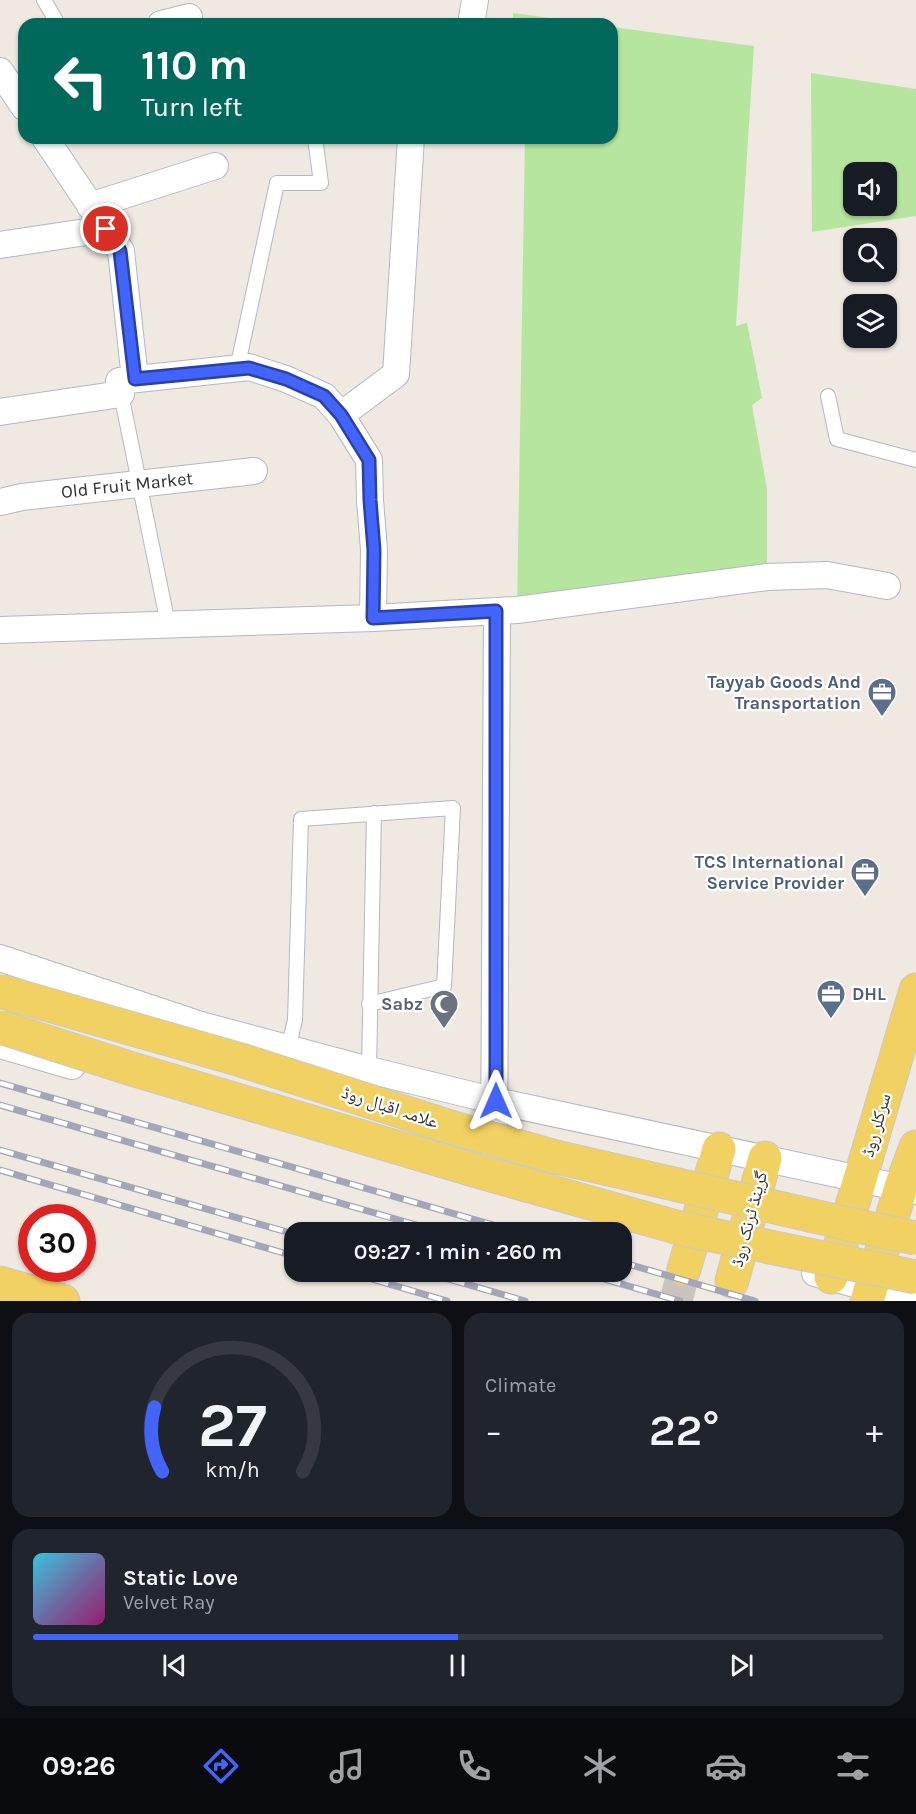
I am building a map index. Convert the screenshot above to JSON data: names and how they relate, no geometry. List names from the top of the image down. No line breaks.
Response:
{"streets":{"main road":["علامہ اقبال روڈ","سرکلر روڈ","گرینڈ ٹرنک روڈ"],"street":["Old Fruit Market"]},"crossings":[["علامہ اقبال روڈ","سرکلر روڈ"]],"places":{"office":["Tayyab Goods And Transportation","TCS International Service Provider","DHL"],"mosque":["Sabz"]},"page":{"turn":["110 m","Turn left"],"limit":"30","trip":"09:27 · 1 min · 260 m","tile":"Climate","heat":["−","22°","+"],"song":["Static Love","Velvet Ray"],"tabs":"09:26","gauge":["27","km/h"]}}
